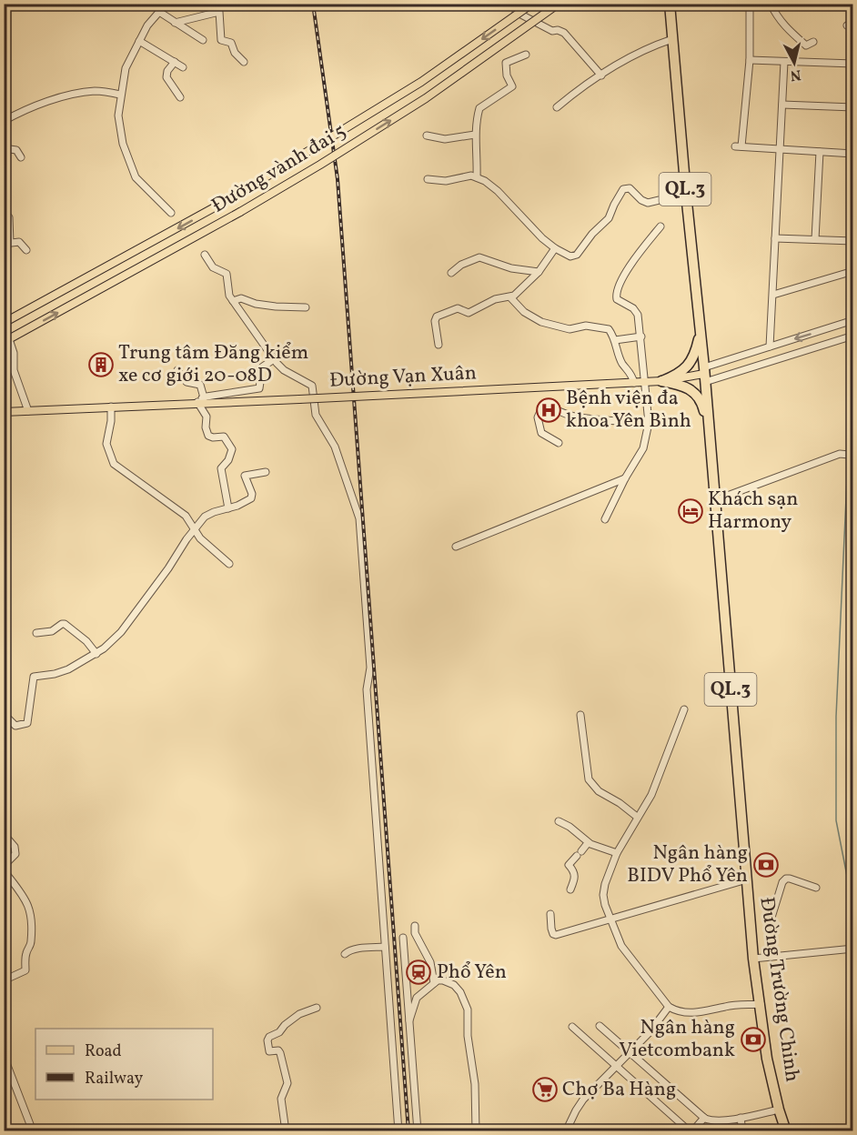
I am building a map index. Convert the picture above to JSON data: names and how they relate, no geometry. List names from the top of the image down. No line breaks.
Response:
{"streets":{"highway":["QL.3","Đường Trường Chinh"],"main road":["Đường vành đai 5","Đường Vạn Xuân"]},"crossings":[["Đường Vạn Xuân","Đường Trường Chinh"]],"places":{"building":["Trung tâm Đăng kiểm xe cơ giới 20-08D"],"hospital":["Bệnh viện đa khoa Yên Bình"],"hotel":["Khách sạn Harmony"],"bank":["Ngân hàng BIDV Phổ Yên","Ngân hàng Vietcombank"],"station":["Phổ Yên"],"supermarket":["Chợ Ba Hàng"]},"legend":["Road","Railway"],"north":"bottom"}
